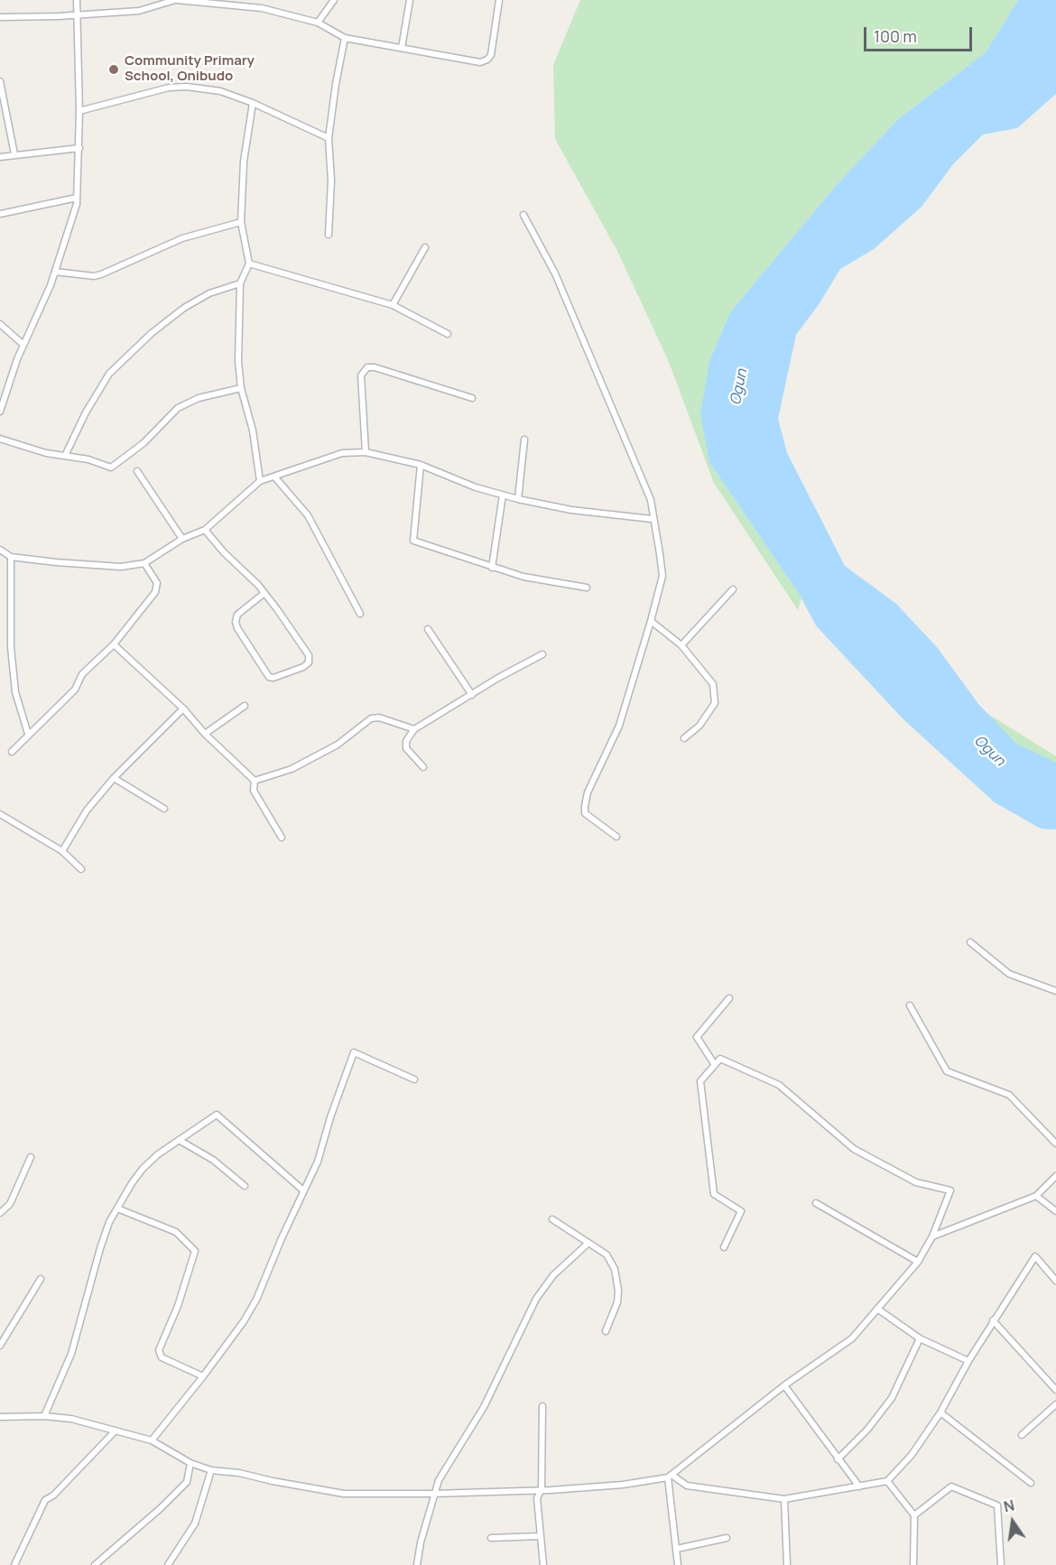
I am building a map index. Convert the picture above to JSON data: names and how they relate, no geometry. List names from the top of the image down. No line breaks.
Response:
{"water":["Ogun"],"places":["Community Primary School, Onibudo"],"scale_bar":"100 m","north":"top"}
